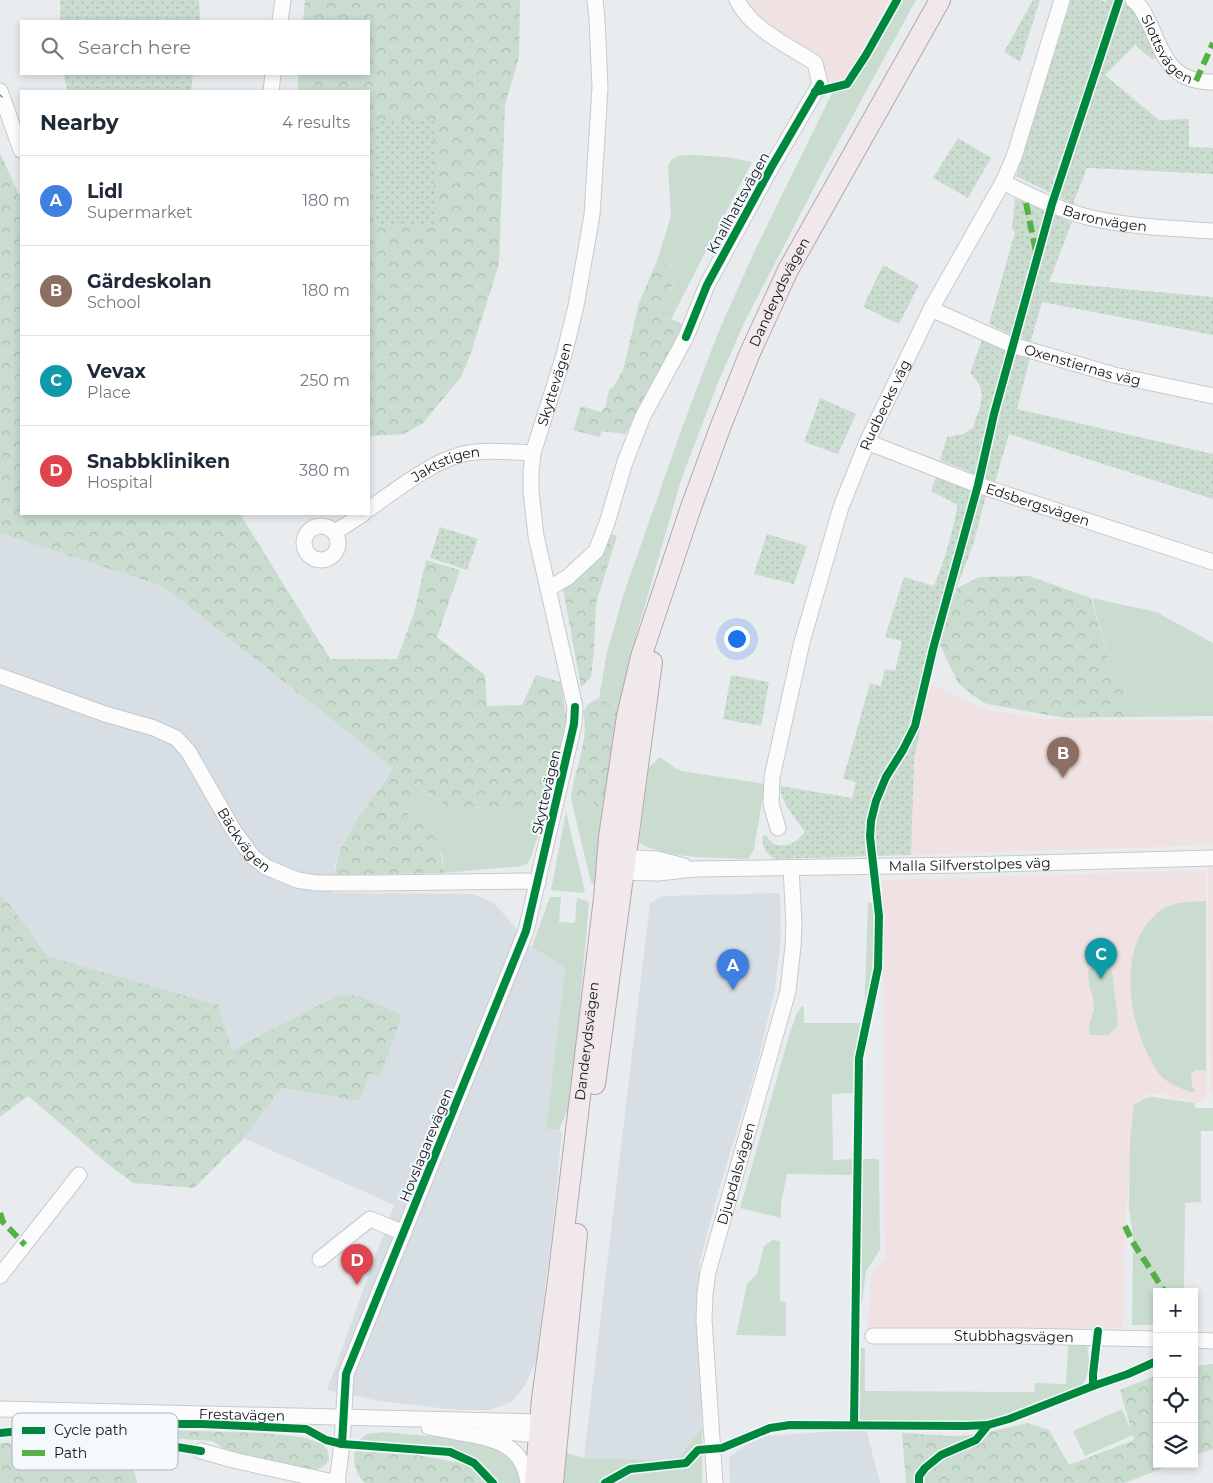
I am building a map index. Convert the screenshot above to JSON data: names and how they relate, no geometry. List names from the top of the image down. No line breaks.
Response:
{"streets":{"main road":["Danderydsvägen"],"street":["Slottsvägen","Knallhattsvägen","Baronvägen","Oxenstiernas väg","Skyttevägen","Rudbecks väg","Jaktstigen","Edsbergsvägen","Bäckvägen","Malla Silfverstolpes väg","Hovslagarevägen","Djupdalsvägen","Stubbhagsvägen","Frestavägen"]},"crossings":[["Knallhattsvägen","Skyttevägen"],["Baronvägen","Rudbecks väg"],["Danderydsvägen","Malla Silfverstolpes väg"],["Danderydsvägen","Frestavägen"],["Oxenstiernas väg","Rudbecks väg"],["Skyttevägen","Jaktstigen"],["Skyttevägen","Bäckvägen"],["Skyttevägen","Hovslagarevägen"],["Rudbecks väg","Edsbergsvägen"],["Bäckvägen","Hovslagarevägen"],["Malla Silfverstolpes väg","Djupdalsvägen"],["Hovslagarevägen","Frestavägen"]],"legend":["Cycle path","Path"],"page":{"search":"Search here","heading":["Nearby","4 results"],"list":[{"mark":"A","name":"Lidl","note":"Supermarket","value":"180 m"},{"mark":"B","name":"Gärdeskolan","note":"School","value":"180 m"},{"mark":"C","name":"Vevax","note":"Place","value":"250 m"},{"mark":"D","name":"Snabbkliniken","note":"Hospital","value":"380 m"}],"pins":["B","C","A","D"],"map_buttons":["+","−"]}}
